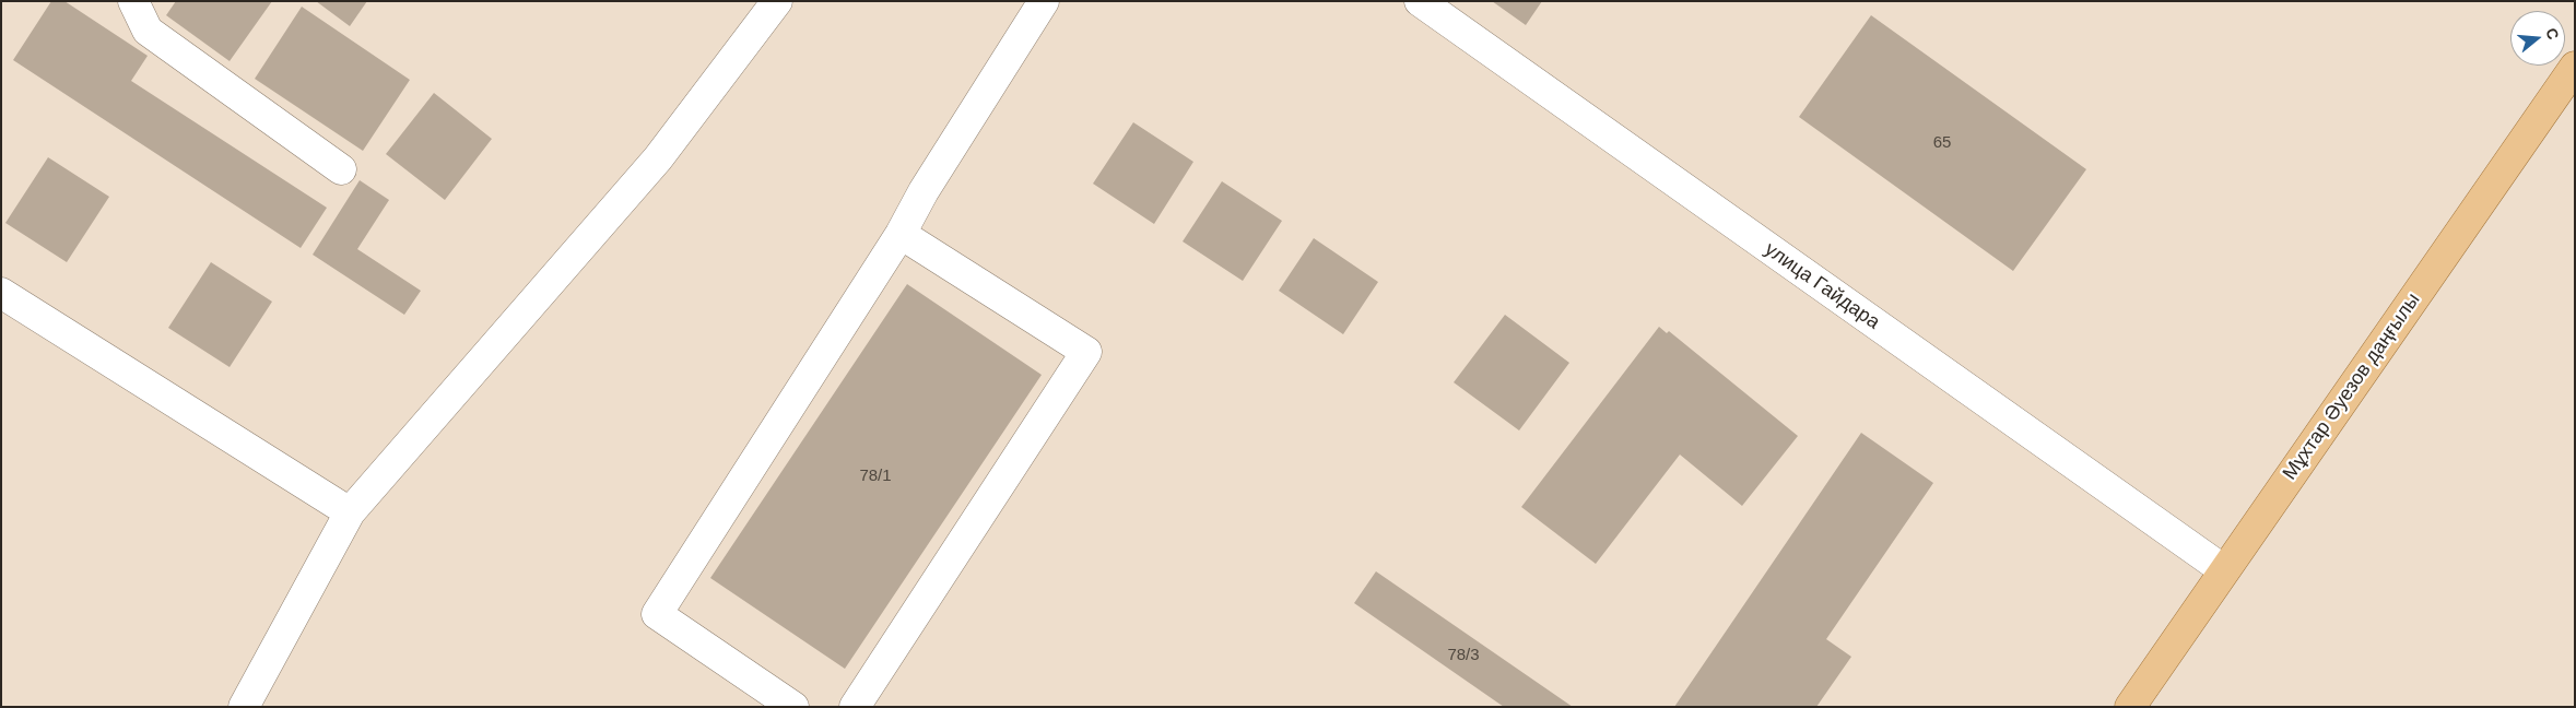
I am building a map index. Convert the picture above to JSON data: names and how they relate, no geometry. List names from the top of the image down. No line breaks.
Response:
{"streets":{"main road":["Мұхтар Әуезов даңғылы"],"street":["улица Гайдара"]},"crossings":[["улица Гайдара","Мұхтар Әуезов даңғылы"]],"house_numbers":["65","78/1","78/3"],"north":"right"}
